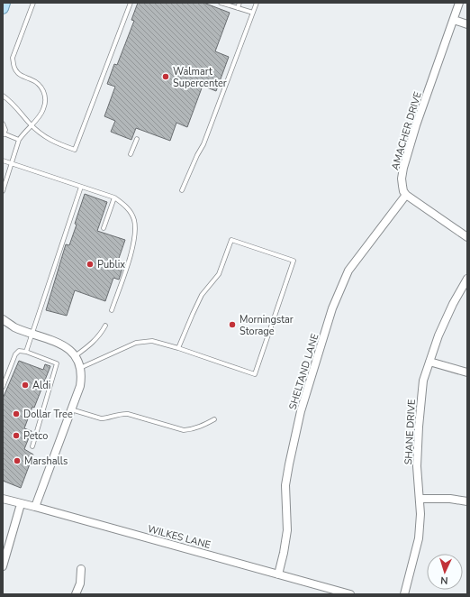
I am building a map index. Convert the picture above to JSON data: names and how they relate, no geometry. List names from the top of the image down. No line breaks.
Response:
{"streets":{"street":["AMACHER DRIVE","SHELTAND LANE","SHANE DRIVE","WILKES LANE"]},"crossings":[["AMACHER DRIVE","SHELTAND LANE"],["SHELTAND LANE","WILKES LANE"]],"places":["Walmart Supercenter","Publix","Morningstar Storage","Aldi","Dollar Tree","Petco","Marshalls"],"north":"bottom"}
